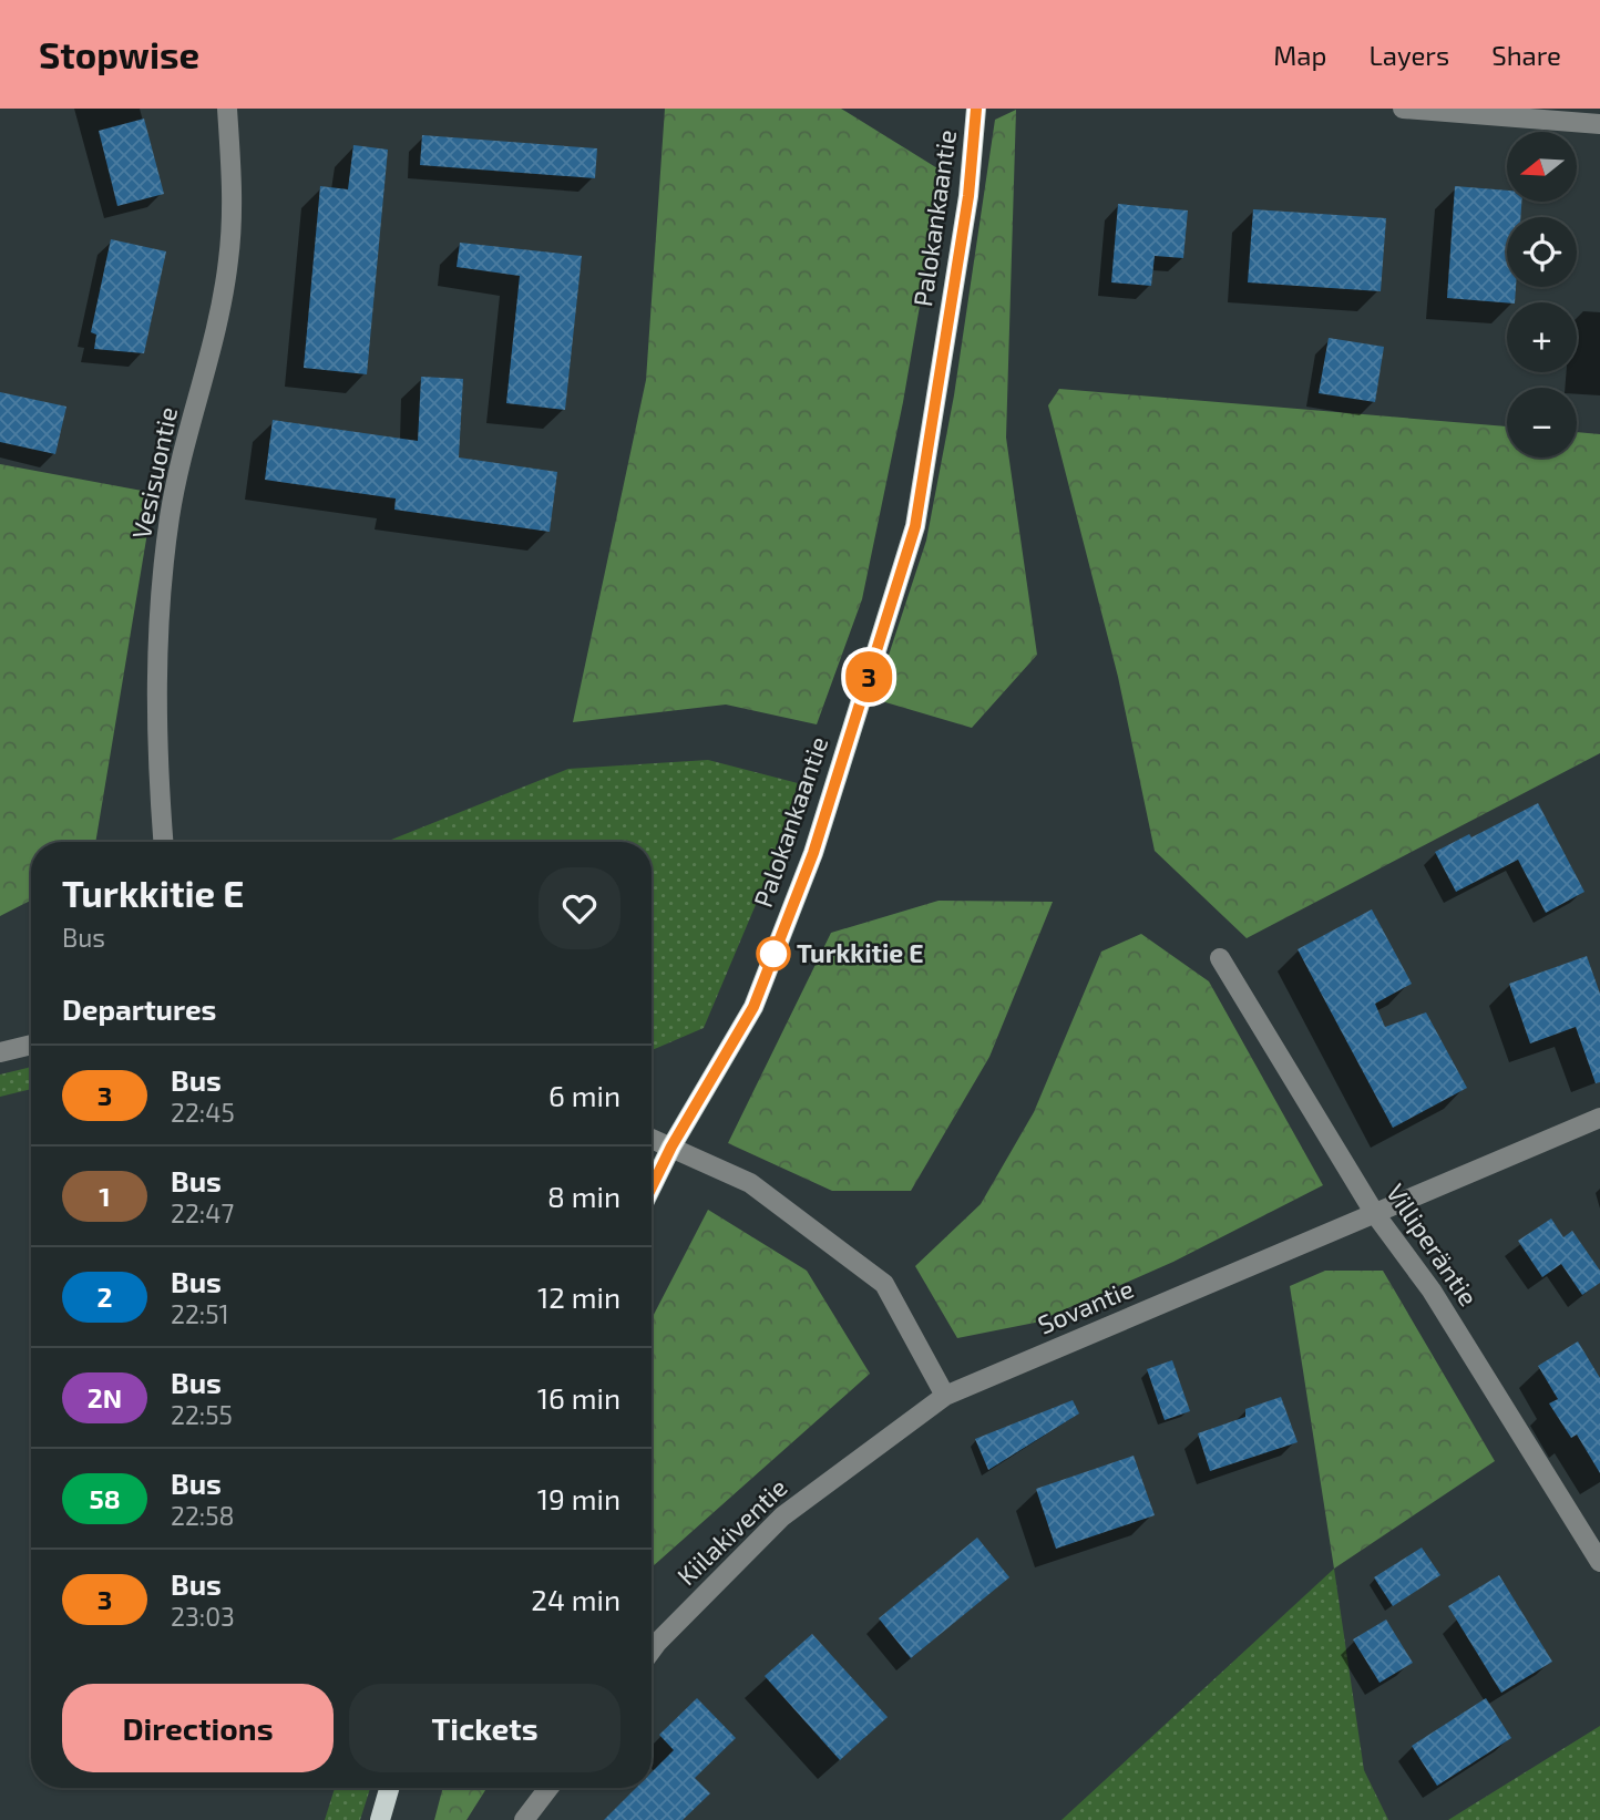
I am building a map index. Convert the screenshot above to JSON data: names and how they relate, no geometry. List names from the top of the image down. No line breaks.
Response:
{"streets":{"main road":["Palokankaantie"],"street":["Vesisuontie","Villiperäntie","Sovantie","Kiilakiventie"]},"crossings":[["Villiperäntie","Sovantie"],["Sovantie","Kiilakiventie"]],"places":["Turkkitie E"],"lines":["bus line 3"],"north":"left","page":{"header":"Stopwise","nav":["Map","Layers","Share"],"on_map":"3","map_buttons":["+","−"],"heading":[["Turkkitie E","Bus"],"Departures"],"list":[{"mark":"3","name":"Bus","note":"22:45","value":"6 min"},{"mark":"1","name":"Bus","note":"22:47","value":"8 min"},{"mark":"2","name":"Bus","note":"22:51","value":"12 min"},{"mark":"2N","name":"Bus","note":"22:55","value":"16 min"},{"mark":"58","name":"Bus","note":"22:58","value":"19 min"},{"mark":"3","name":"Bus","note":"23:03","value":"24 min"}],"buttons":["Directions","Tickets"]}}
